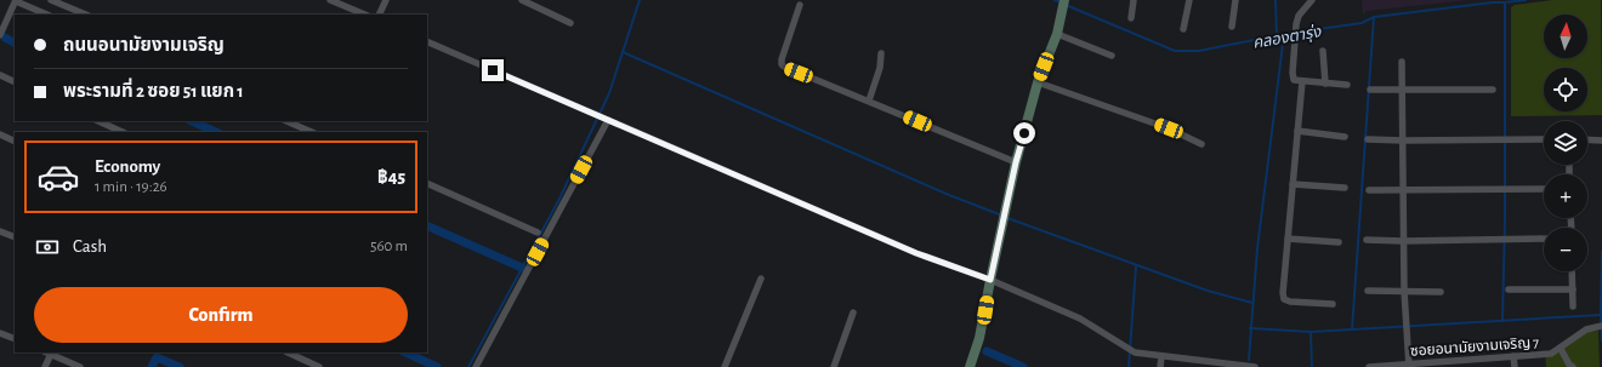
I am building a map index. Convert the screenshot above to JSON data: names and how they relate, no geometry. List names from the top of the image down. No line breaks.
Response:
{"streets":{"street":["ซอยอนามัยงามเจริญ 7"]},"water":["คลองตารุ่ง"],"north":"top","page":{"map_buttons":["+","−"],"banner":["ถนนอนามัยงามเจริญ","พระรามที่ 2 ซอย 51 แยก 1"],"list":[{"name":"Economy","note":"1 min · 19:26","value":"฿45"}],"pay":["Cash","560 m"],"buttons":"Confirm"}}
